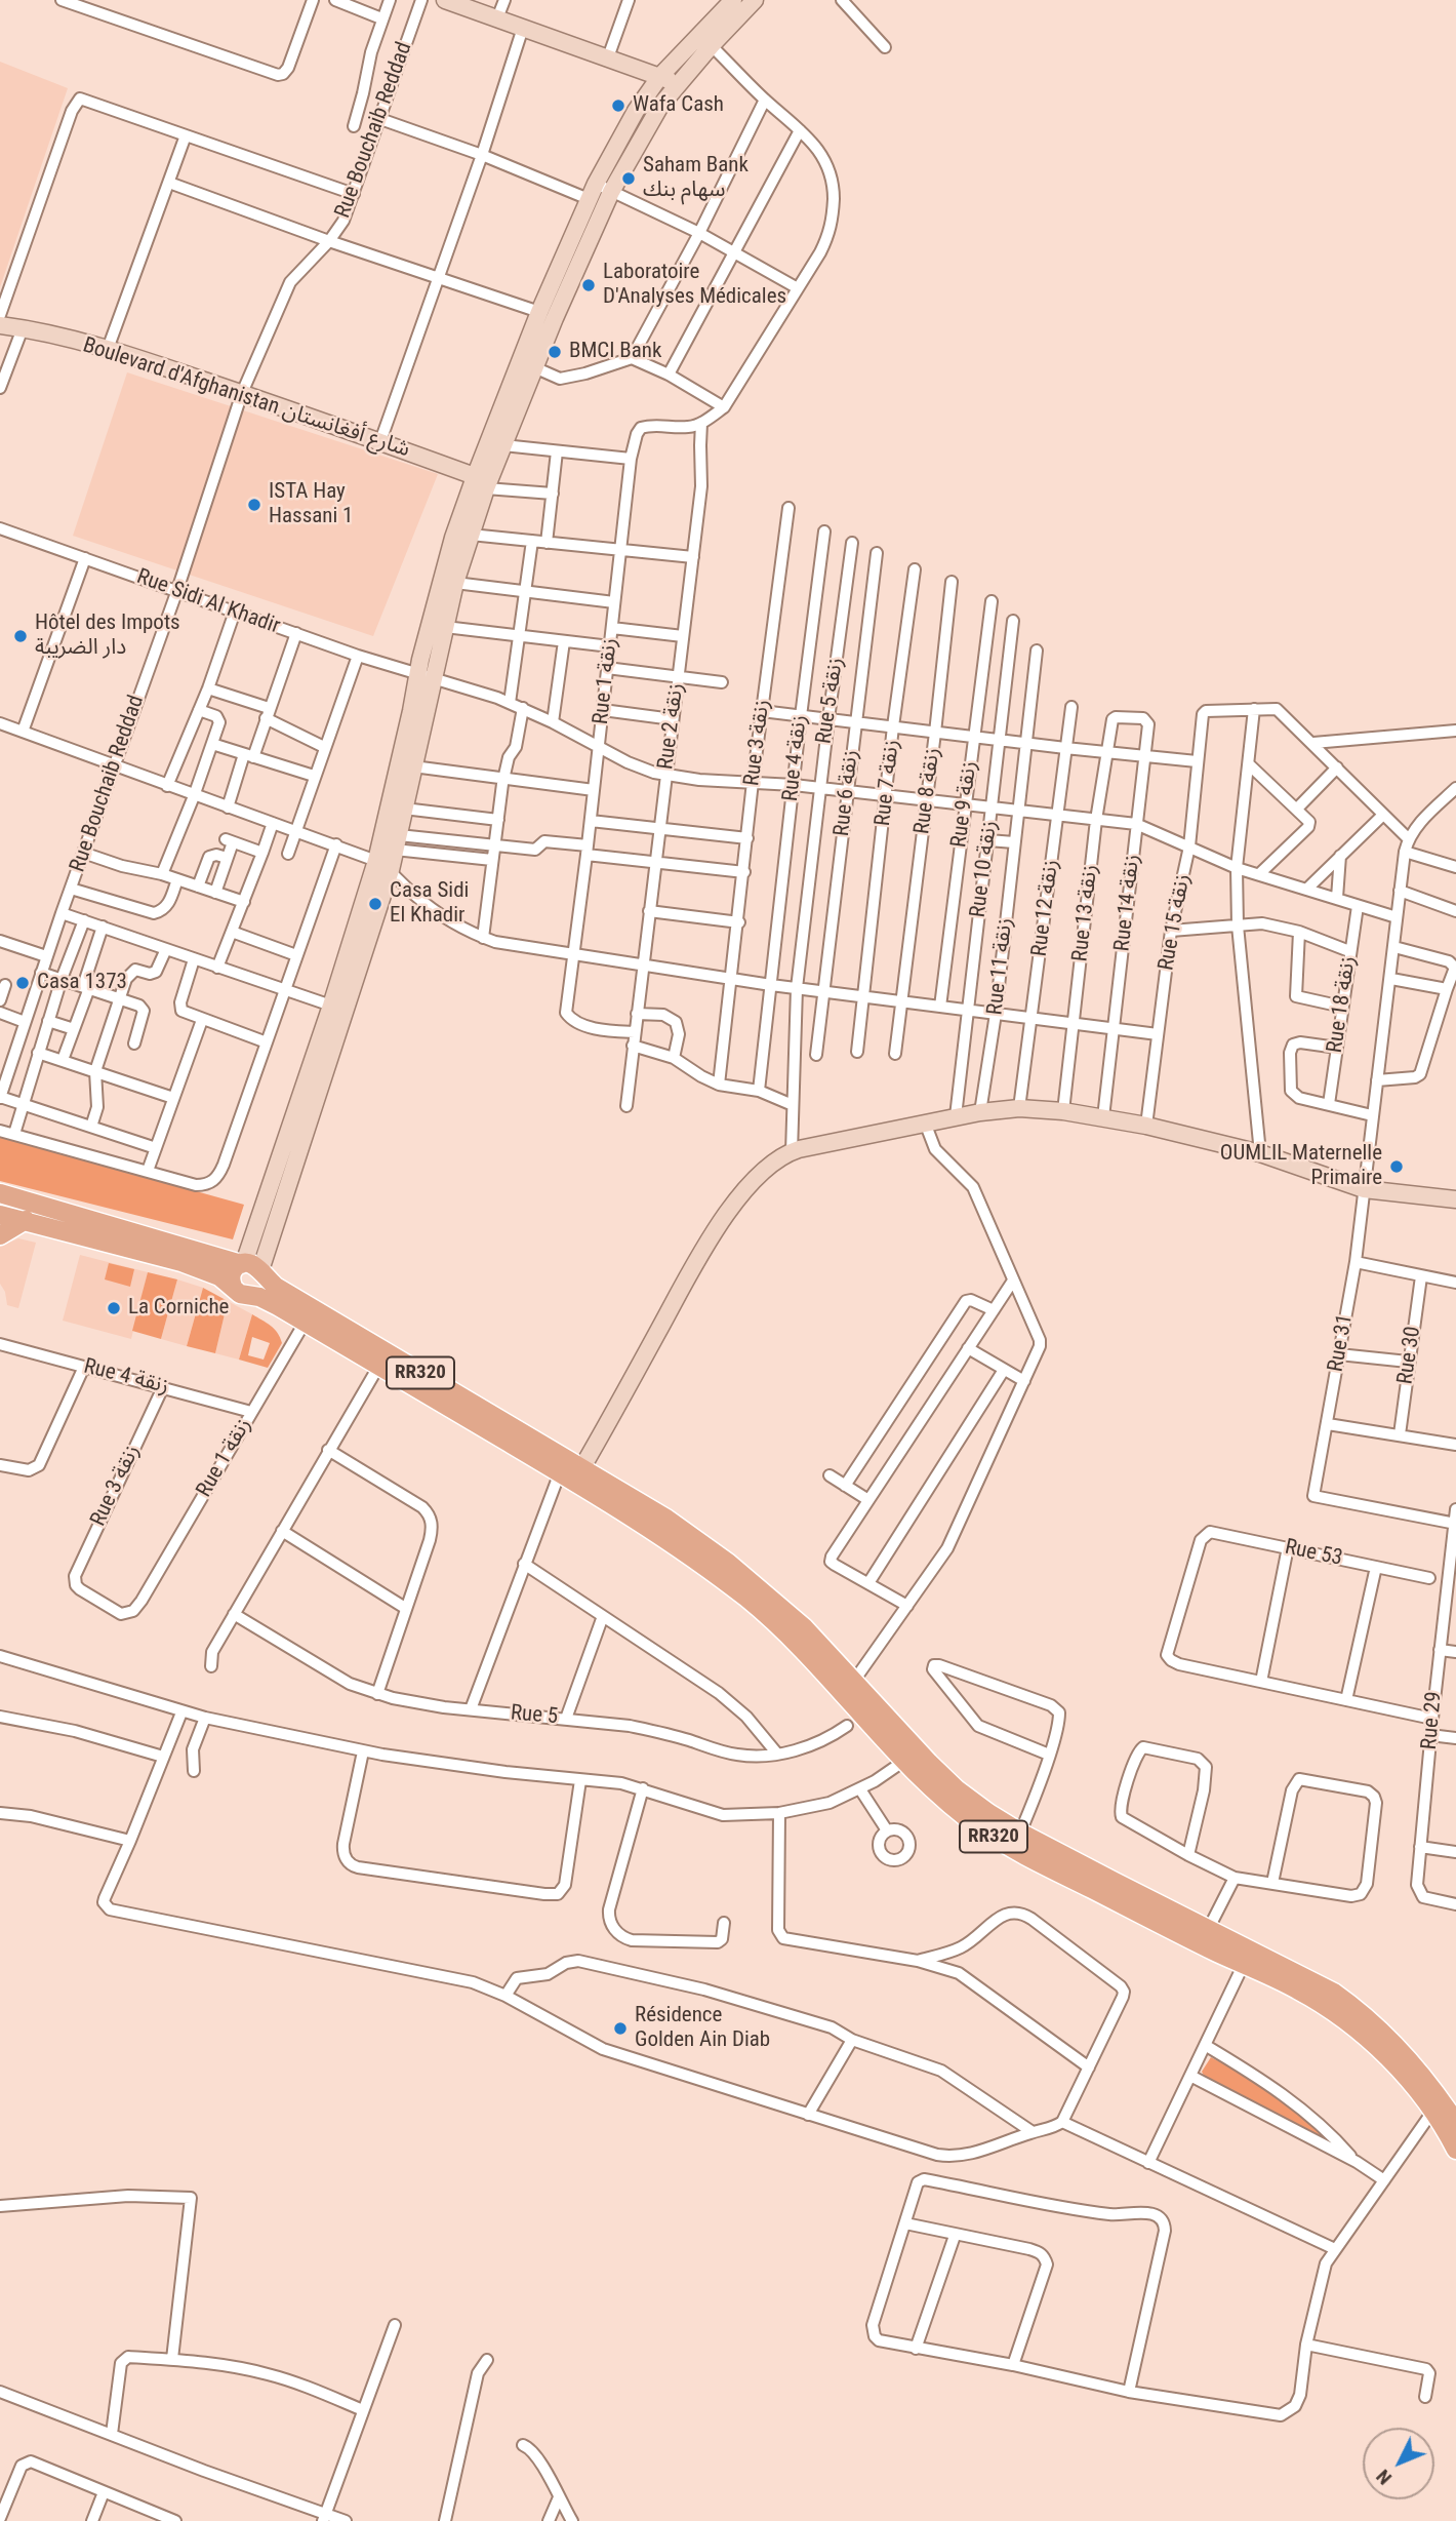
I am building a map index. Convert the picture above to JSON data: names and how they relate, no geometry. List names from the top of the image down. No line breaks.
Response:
{"streets":{"main road":["Boulevard d'Afghanistan شارع أفغانستان","RR320"],"street":["Rue Bouchaib Reddad","Rue Sidi Al Khadir","Rue 1 زنقة","Rue 5 زنقة","Rue 2 زنقة","Rue 3 زنقة","Rue 4 زنقة","Rue 7 زنقة","Rue 8 زنقة","Rue 6 زنقة","Rue 9 زنقة","Rue 10 زنقة","Rue 14 زنقة","Rue 12 زنقة","Rue 13 زنقة","Rue 15 زنقة","Rue 11 زنقة","Rue 18 زنقة","Rue 31","Rue 30","Rue 53","Rue 5","Rue 29"]},"crossings":[["Rue Bouchaib Reddad","Boulevard d'Afghanistan شارع أفغانستان"],["Rue Bouchaib Reddad","Rue Sidi Al Khadir"],["Rue Sidi Al Khadir","Rue 1 زنقة"],["Rue Sidi Al Khadir","Rue 5 زنقة"],["Rue Sidi Al Khadir","Rue 2 زنقة"],["Rue Sidi Al Khadir","Rue 3 زنقة"],["Rue Sidi Al Khadir","Rue 4 زنقة"],["Rue Sidi Al Khadir","Rue 7 زنقة"],["Rue Sidi Al Khadir","Rue 8 زنقة"],["Rue Sidi Al Khadir","Rue 6 زنقة"],["Rue Sidi Al Khadir","Rue 9 زنقة"],["Rue Sidi Al Khadir","Rue 10 زنقة"],["Rue Sidi Al Khadir","Rue 14 زنقة"],["Rue Sidi Al Khadir","Rue 12 زنقة"],["Rue Sidi Al Khadir","Rue 13 زنقة"],["Rue Sidi Al Khadir","Rue 15 زنقة"],["Rue Sidi Al Khadir","Rue 11 زنقة"],["Rue Sidi Al Khadir","Rue 18 زنقة"],["Rue 1 زنقة","Rue 2 زنقة"],["Rue 1 زنقة","Rue 3 زنقة"],["Rue 1 زنقة","Rue 4 زنقة"],["Rue 1 زنقة","RR320"],["Rue 3 زنقة","Rue 4 زنقة"],["Rue 14 زنقة","Rue 13 زنقة"],["Rue 31","Rue 29"]],"places":["Wafa Cash","Saham Bank سهام بنك","Laboratoire D'Analyses Médicales","BMCI Bank","ISTA Hay Hassani 1","Hôtel des Impots دار الضريبة","Casa Sidi El Khadir","Casa 1373","OUMLIL Maternelle Primaire","La Corniche","Résidence Golden Ain Diab"],"north":"bottom left"}
